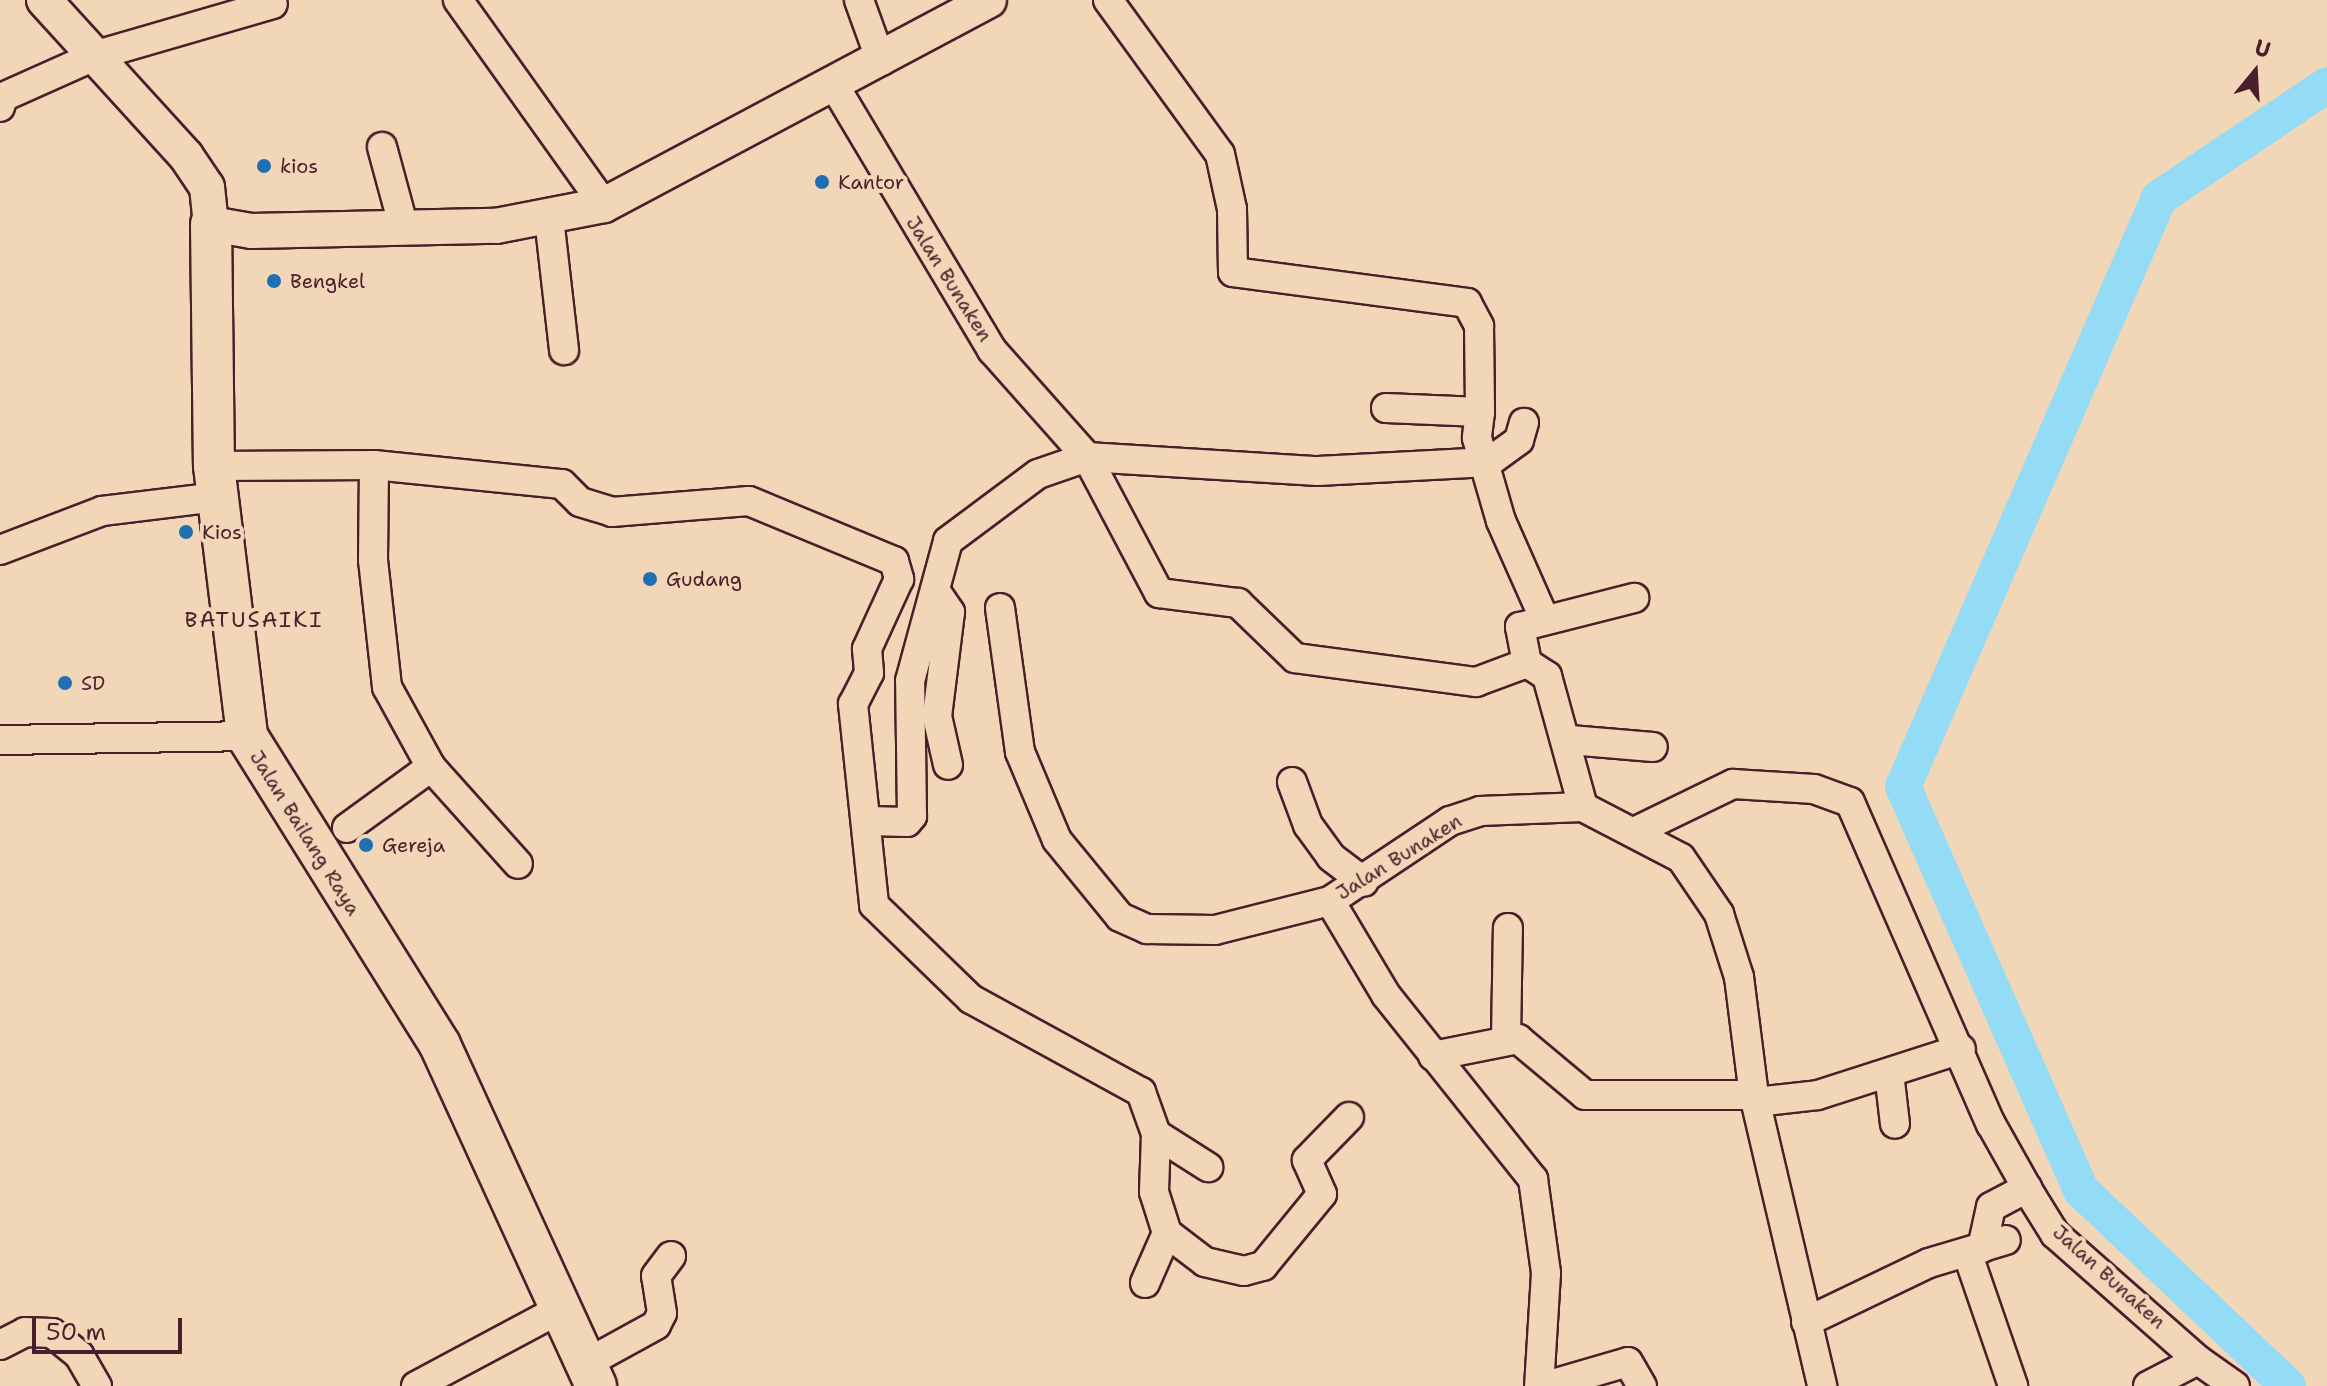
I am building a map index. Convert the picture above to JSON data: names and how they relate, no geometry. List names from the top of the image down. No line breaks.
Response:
{"streets":{"highway":["Jalan Bailang Raya"],"street":["Jalan Bunaken"]},"districts":["BATUSAIKI"],"places":["kios","Kantor","Bengkel","Kios","Gudang","SD","Gereja"],"scale_bar":"50 m","north":"top"}
